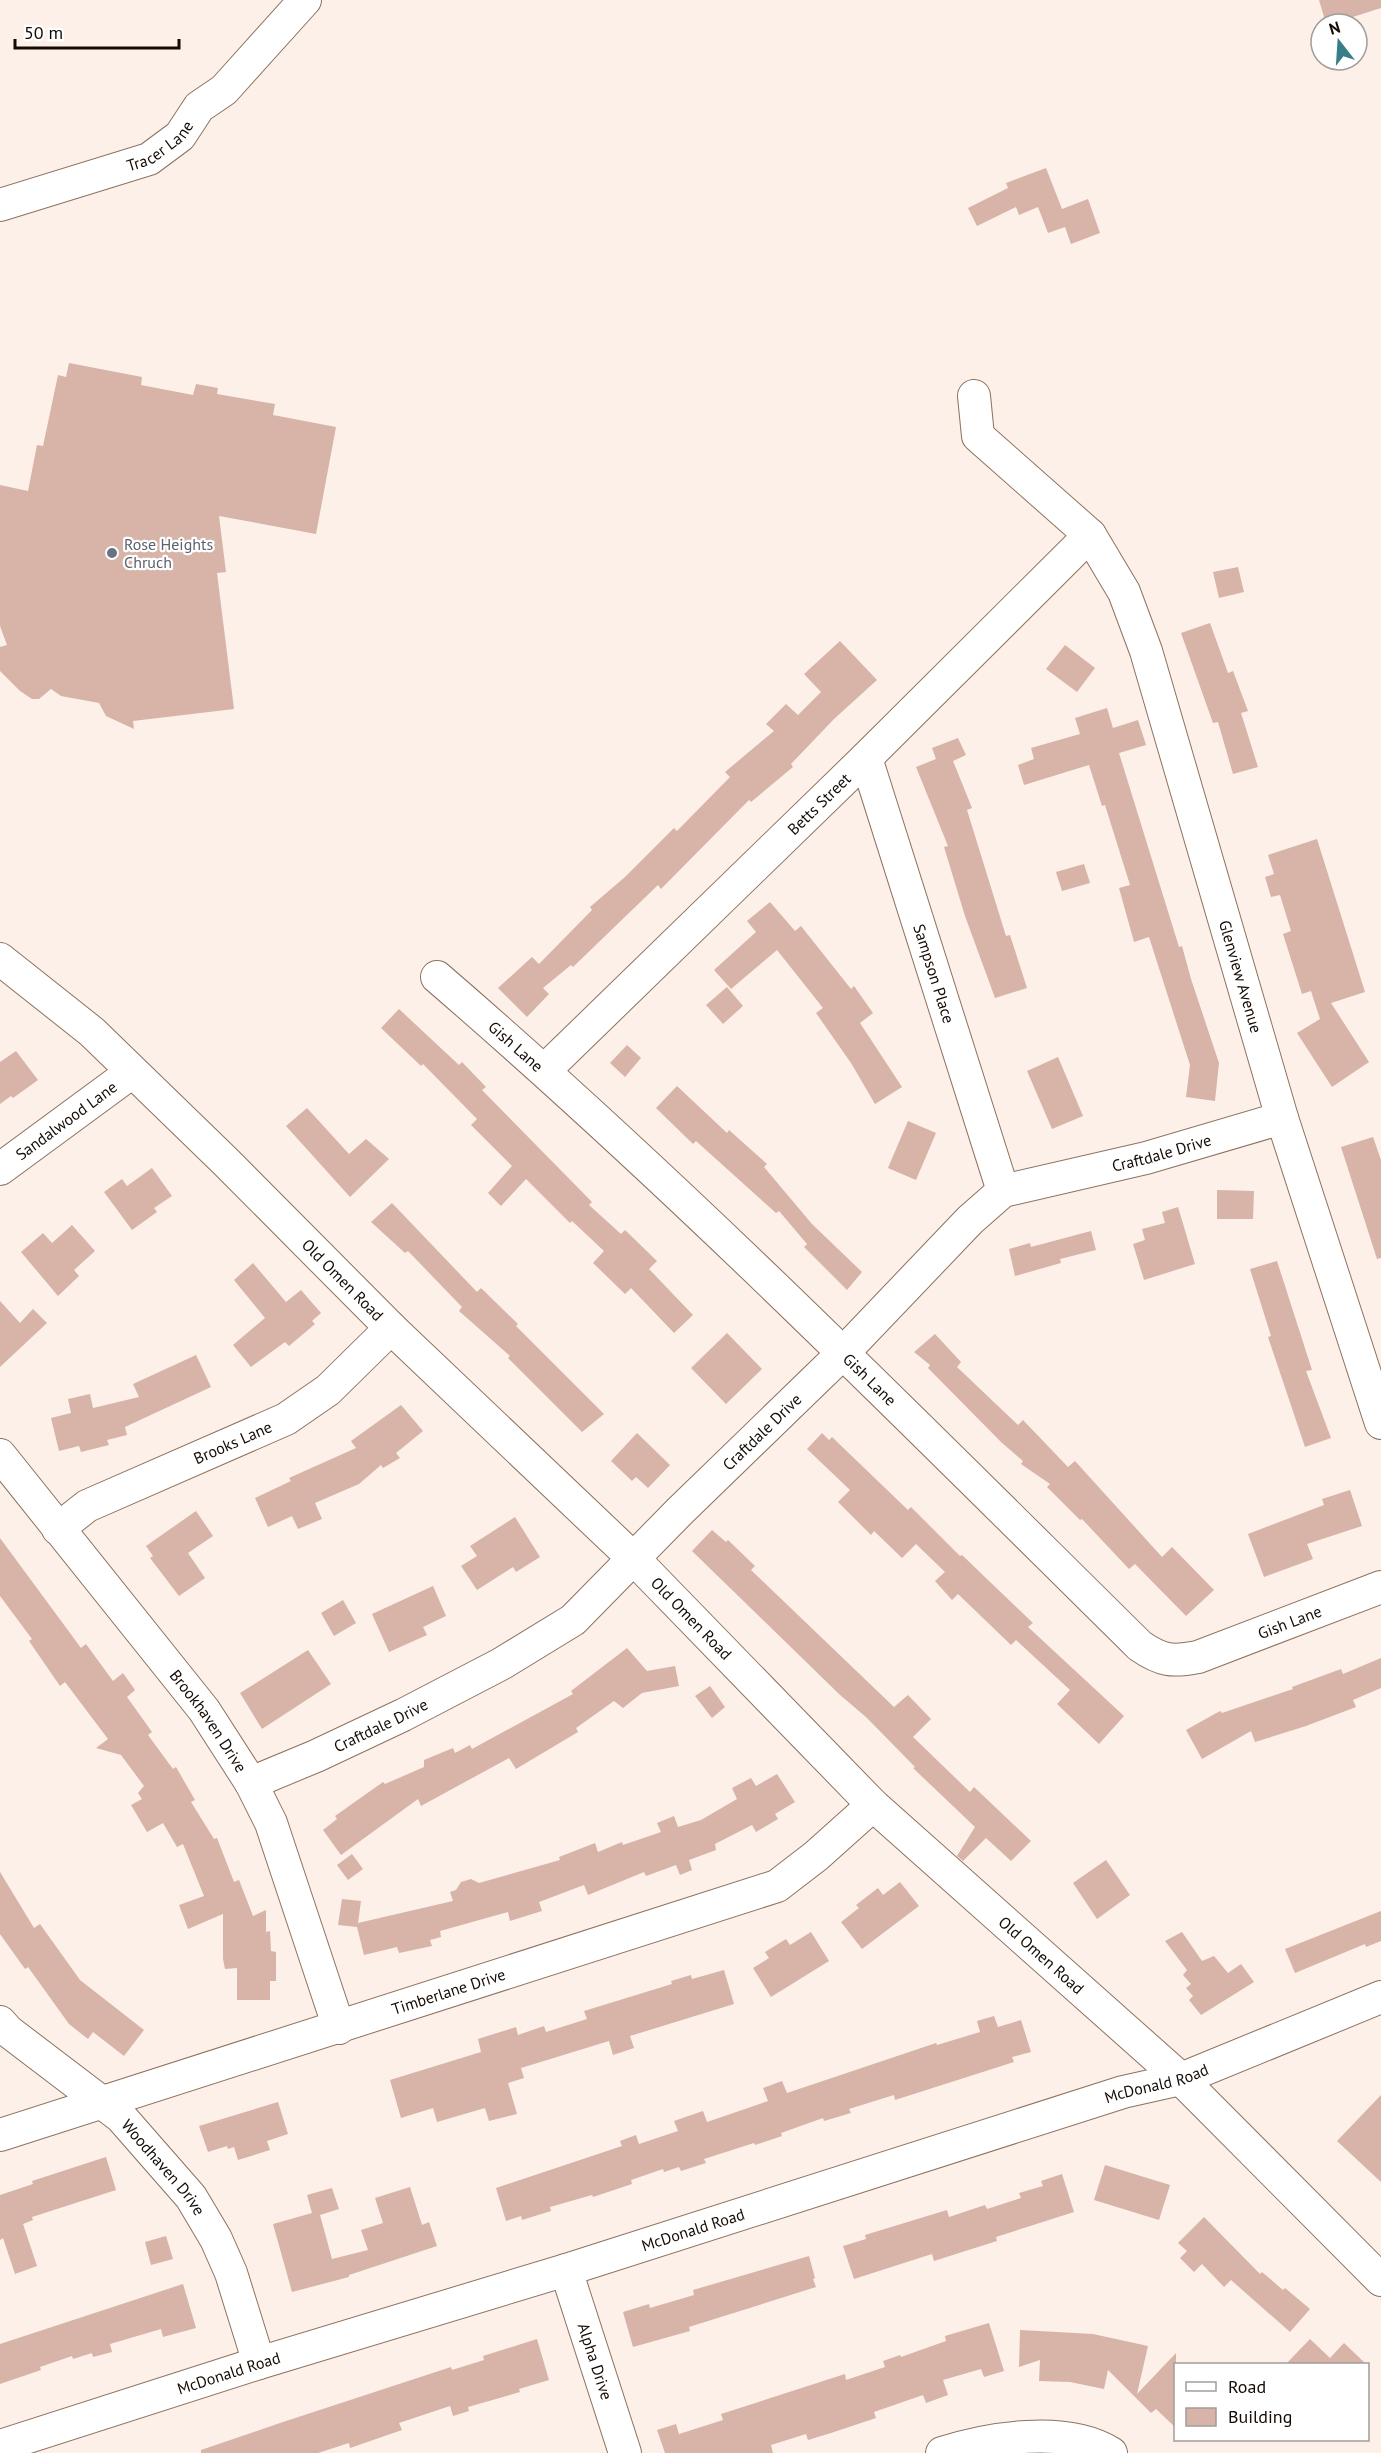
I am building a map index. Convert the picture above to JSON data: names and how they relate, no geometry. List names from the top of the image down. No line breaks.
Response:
{"streets":{"street":["Tracer Lane","Betts Street","Sampson Place","Glenview Avenue","Gish Lane","Sandalwood Lane","Craftdale Drive","Old Omen Road","Brooks Lane","Brookhaven Drive","Timberlane Drive","McDonald Road","Woodhaven Drive","Alpha Drive"]},"crossings":[["Betts Street","Sampson Place"],["Betts Street","Glenview Avenue"],["Betts Street","Gish Lane"],["Sampson Place","Craftdale Drive"],["Glenview Avenue","Craftdale Drive"],["Gish Lane","Craftdale Drive"],["Sandalwood Lane","Old Omen Road"],["Craftdale Drive","Old Omen Road"],["Craftdale Drive","Brookhaven Drive"],["Old Omen Road","Brooks Lane"],["Old Omen Road","Timberlane Drive"],["Old Omen Road","McDonald Road"],["Brooks Lane","Brookhaven Drive"],["Brookhaven Drive","Timberlane Drive"],["Timberlane Drive","Woodhaven Drive"],["McDonald Road","Woodhaven Drive"],["McDonald Road","Alpha Drive"]],"places":["Rose Heights Chruch"],"legend":["Road","Building"],"scale_bar":"50 m","north":"top"}
